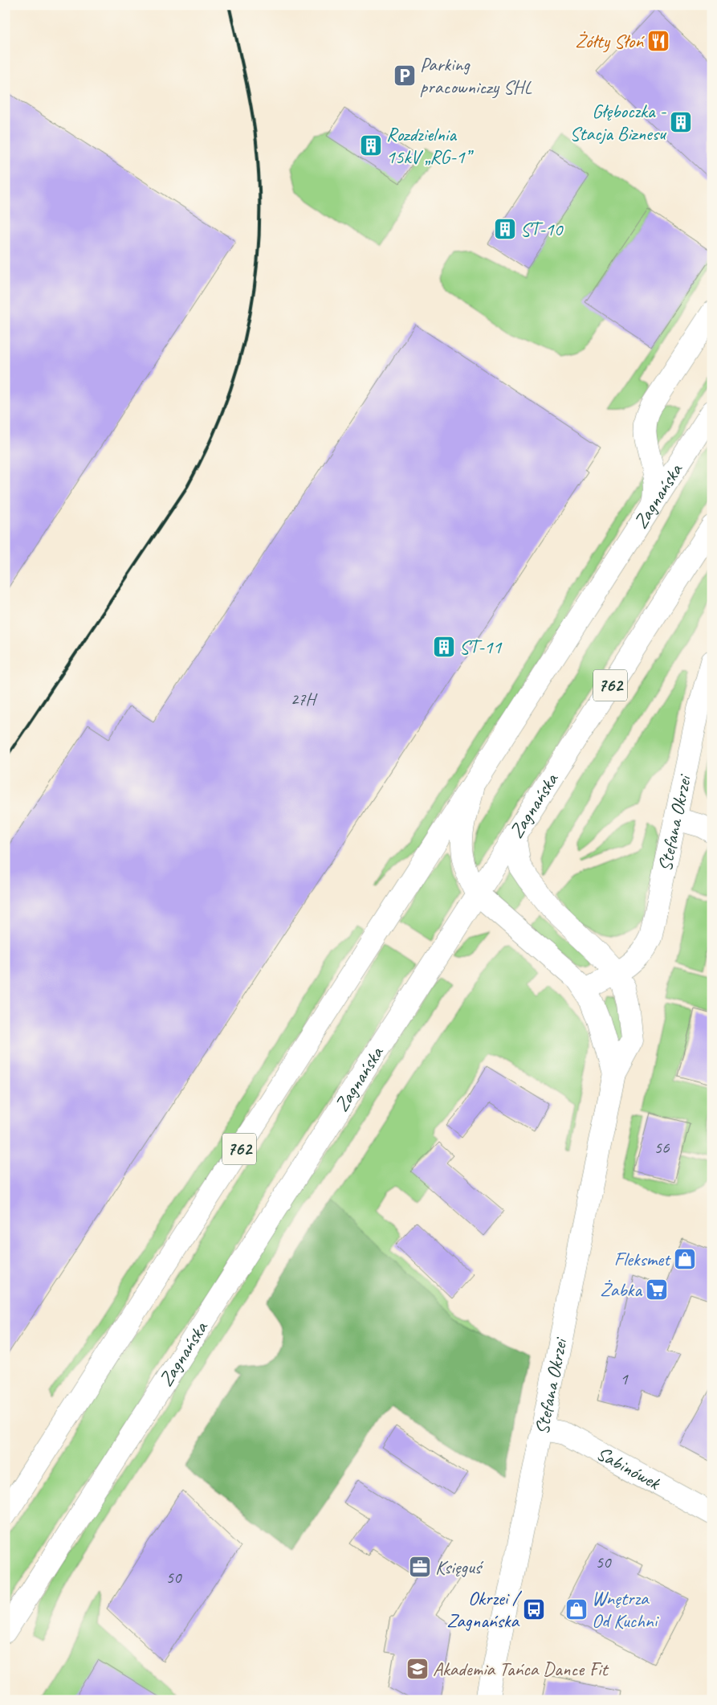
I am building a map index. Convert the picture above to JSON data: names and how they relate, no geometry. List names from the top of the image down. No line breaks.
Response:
{"streets":{"main road":["Zagnańska","762","Stefana Okrzei","Sabinówek"]},"crossings":[["Zagnańska","Stefana Okrzei"],["Stefana Okrzei","Sabinówek"]],"places":{"restaurant":["Żółty Słoń"],"parking":["Parking pracowniczy SHL"],"building":["Głęboczka - Stacja Biznesu","Rozdzielnia 15kV „RG-1”","ST-10","ST-11"],"shop":["Fleksmet","Wnętrza Od Kuchni"],"supermarket":["Żabka"],"office":["Księguś"],"bus stop":["Okrzei / Zagnańska"],"school or university":["Akademia Tańca Dance Fit"]},"house_numbers":["27H","56","1","50","50"]}
